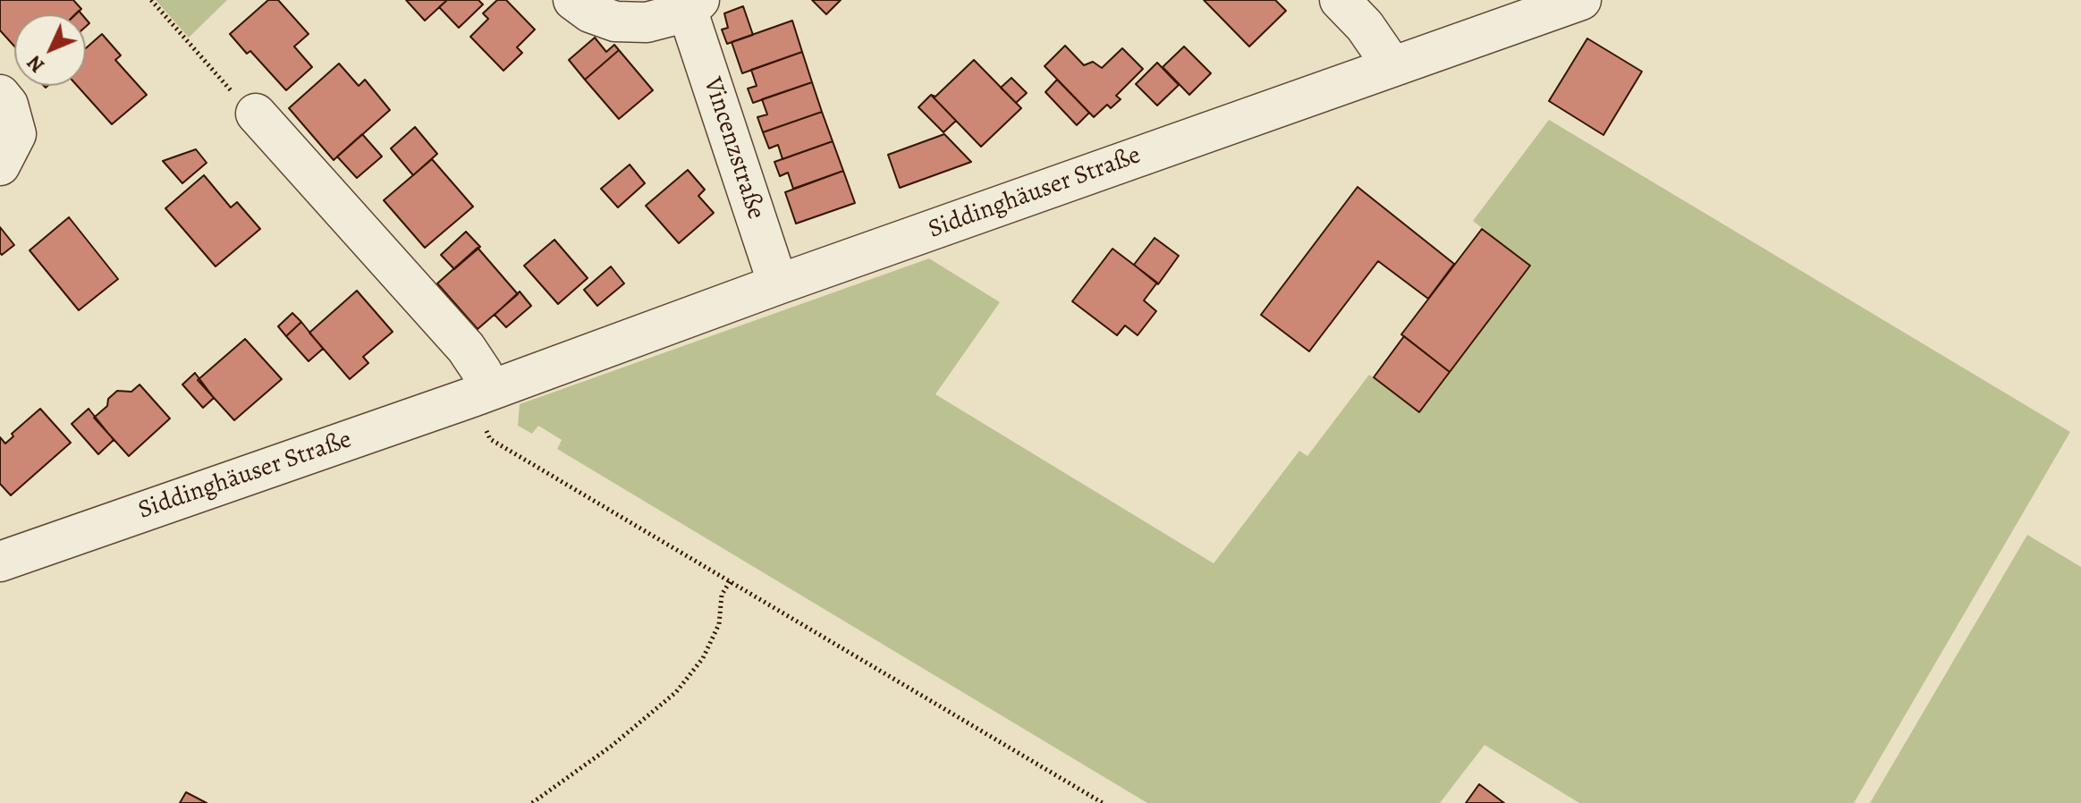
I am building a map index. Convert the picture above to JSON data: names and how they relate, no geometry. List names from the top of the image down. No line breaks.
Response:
{"streets":{"street":["Vincenzstraße","Siddinghäuser Straße"]},"crossings":[["Vincenzstraße","Siddinghäuser Straße"]],"north":"bottom left"}
